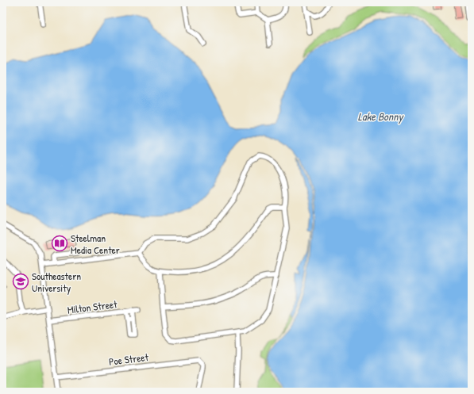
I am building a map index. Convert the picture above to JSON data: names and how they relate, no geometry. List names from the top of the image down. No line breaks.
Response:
{"streets":{"street":["Milton Street","Poe Street"]},"water":["Lake Bonny"],"places":{"library":["Steelman Media Center"],"school or university":["Southeastern University"]}}
